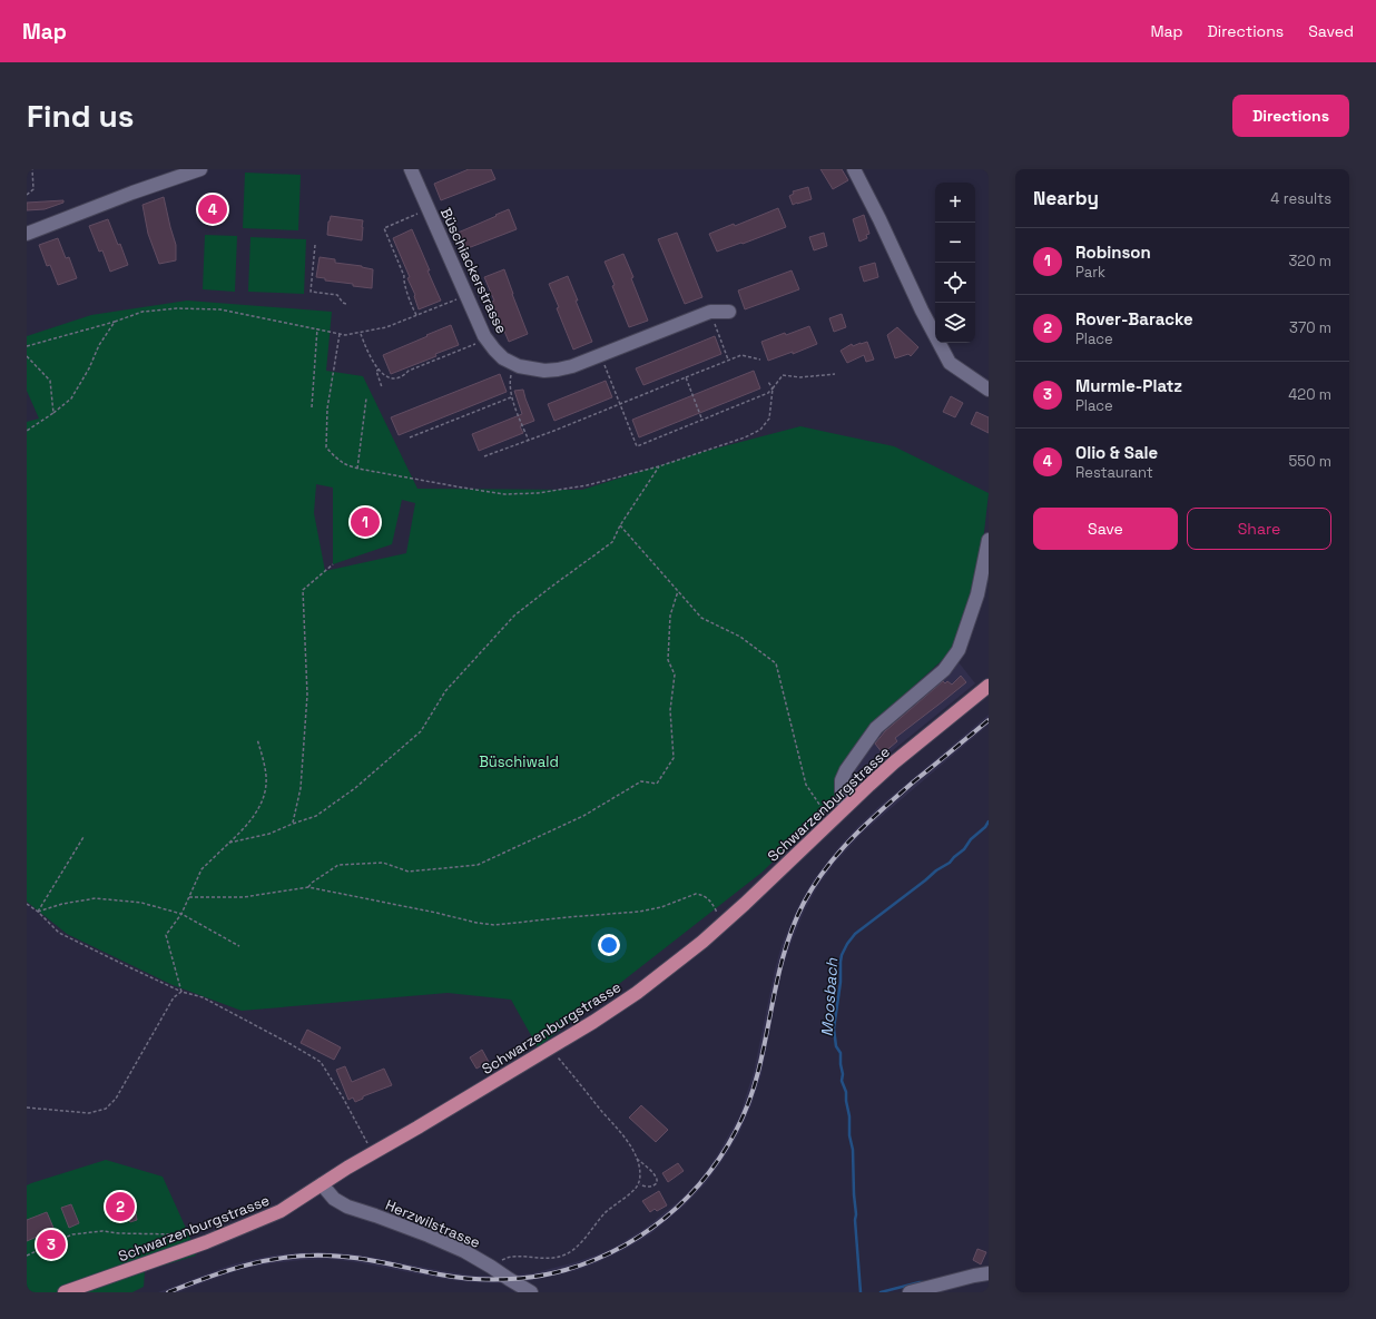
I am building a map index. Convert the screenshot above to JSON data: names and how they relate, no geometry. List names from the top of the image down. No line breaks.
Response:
{"streets":{"main road":["Schwarzenburgstrasse"],"street":["Büschiackerstrasse","Herzwilstrasse"]},"crossings":[["Schwarzenburgstrasse","Herzwilstrasse"]],"water":["Moosbach"],"parks":["Büschiwald"],"page":{"header":"Map","nav":["Map","Directions","Saved"],"buttons":["Directions",["Save","Share"]],"title":"Find us","heading":["Nearby","4 results"],"map_buttons":["+","−"],"pins":["4","1","2","3"],"list":[{"mark":"1","name":"Robinson","note":"Park","value":"320 m"},{"mark":"2","name":"Rover-Baracke","note":"Place","value":"370 m"},{"mark":"3","name":"Murmle-Platz","note":"Place","value":"420 m"},{"mark":"4","name":"Olio & Sale","note":"Restaurant","value":"550 m"}]}}
